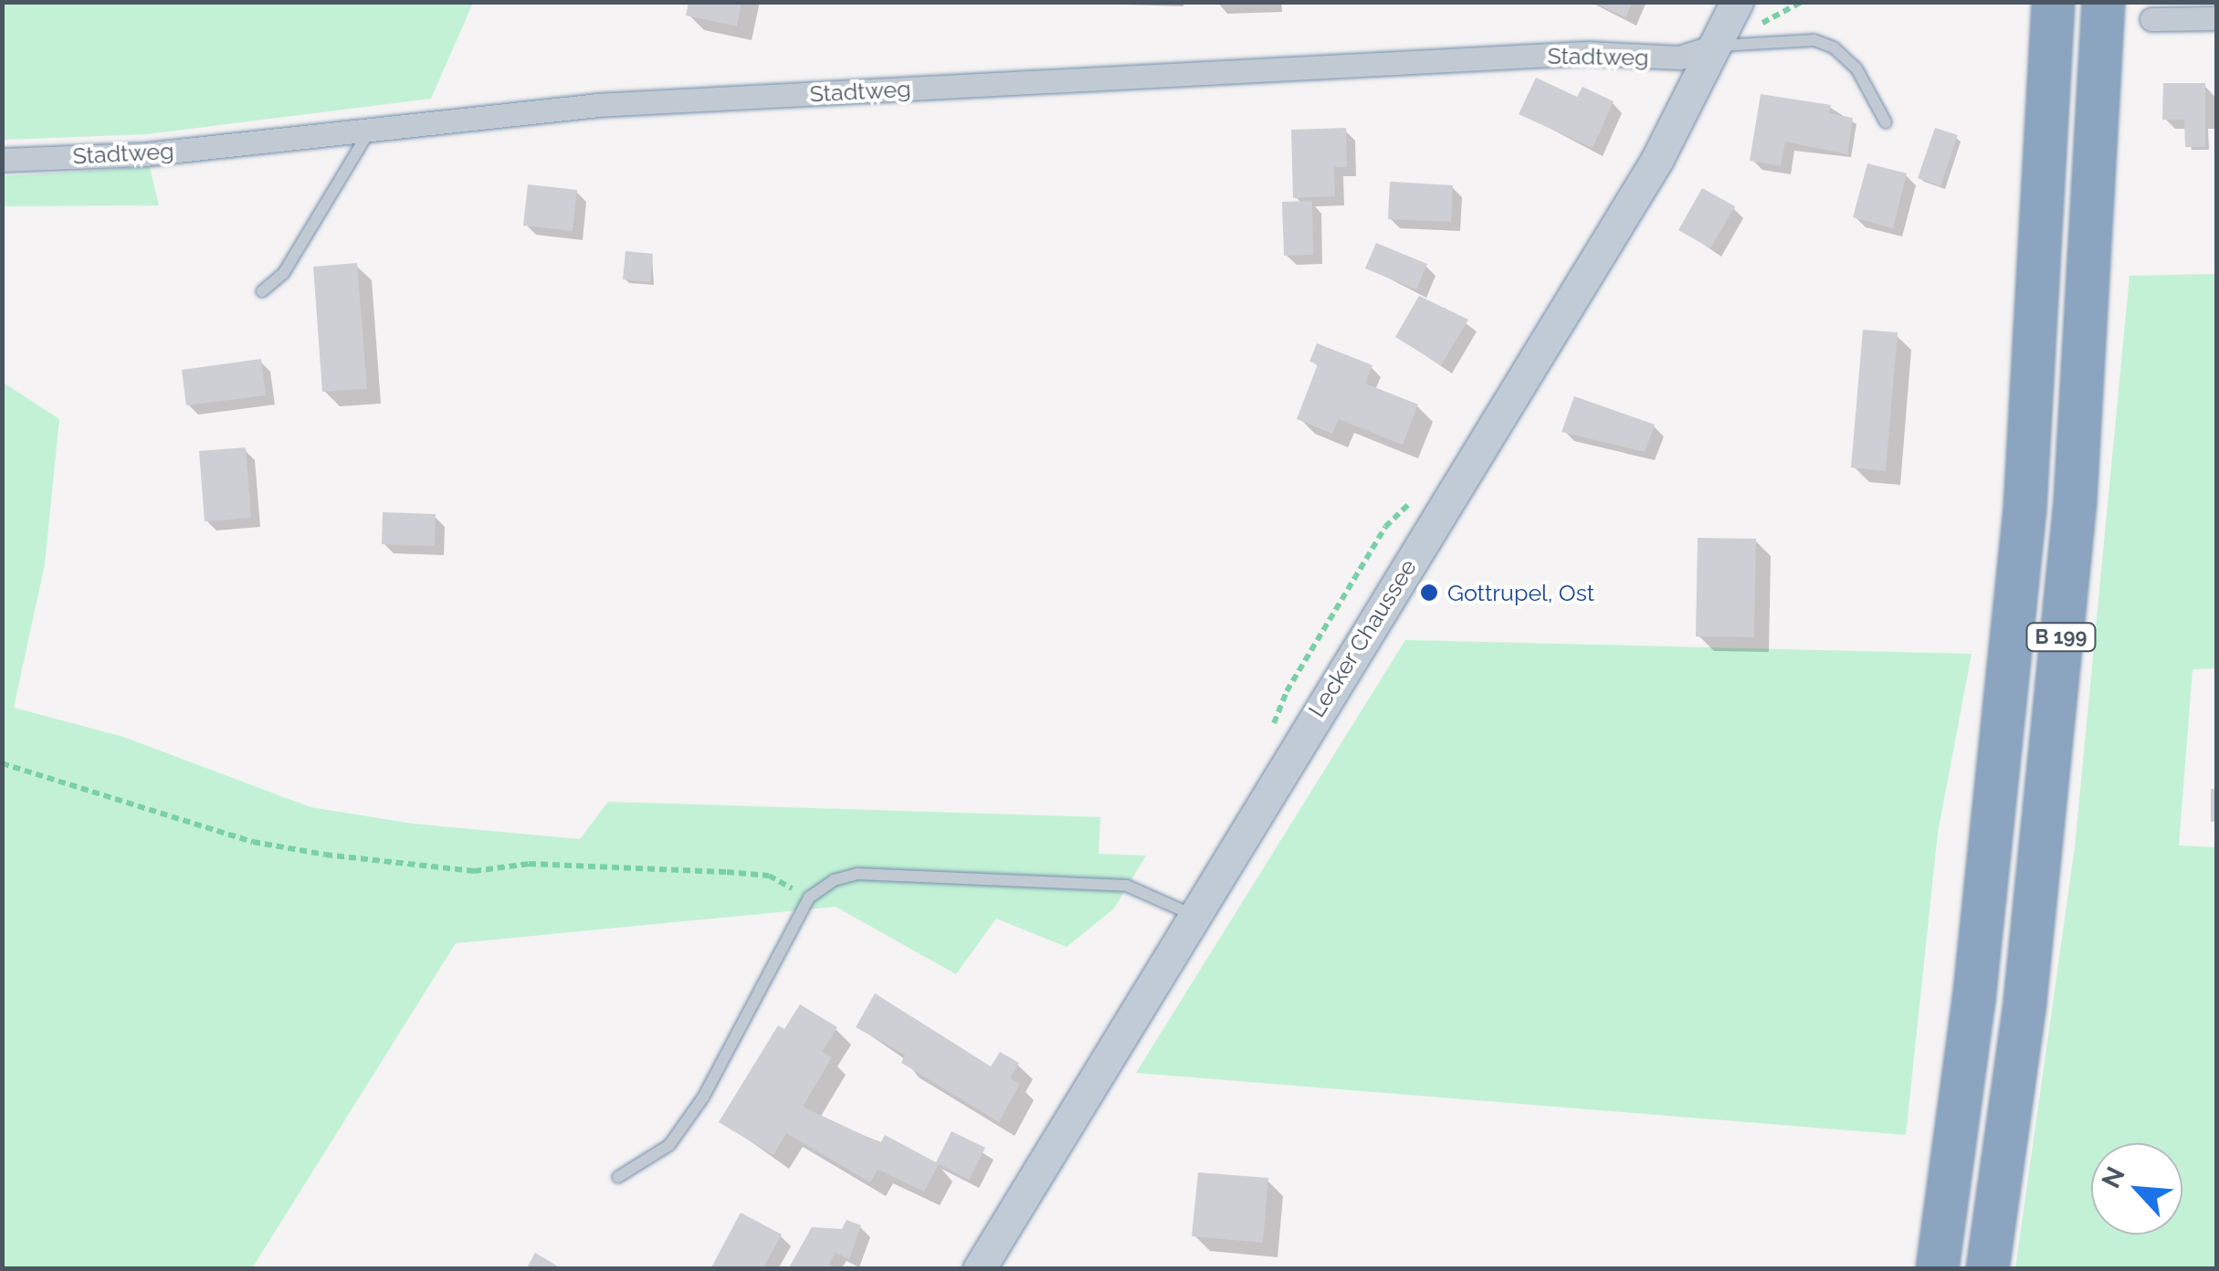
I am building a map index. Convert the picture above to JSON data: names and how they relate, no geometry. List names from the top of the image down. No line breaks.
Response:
{"streets":{"highway":["B 199"],"street":["Stadtweg","Lecker Chaussee"]},"crossings":[["Stadtweg","Lecker Chaussee"]],"places":["Gottrupel, Ost"],"north":"top left"}
